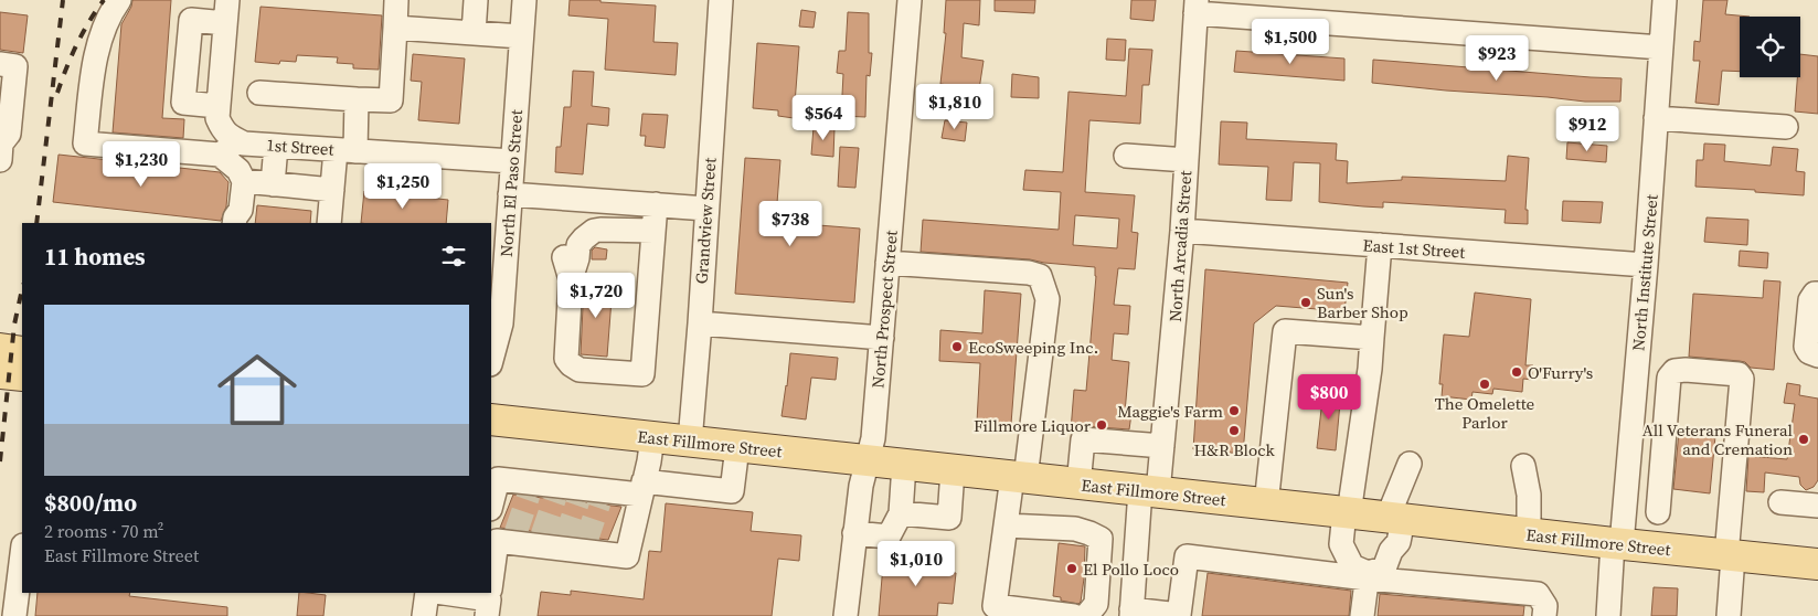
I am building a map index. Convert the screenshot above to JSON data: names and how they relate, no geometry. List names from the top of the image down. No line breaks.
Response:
{"streets":{"main road":["East Fillmore Street"],"street":["1st Street","North El Paso Street","Grandview Street","North Arcadia Street","East 1st Street","North Institute Street","North Prospect Street"]},"crossings":[["1st Street","North El Paso Street"],["Grandview Street","East Fillmore Street"],["North Arcadia Street","East 1st Street"],["North Arcadia Street","East Fillmore Street"],["East 1st Street","North Institute Street"],["North Institute Street","East Fillmore Street"],["North Prospect Street","East Fillmore Street"]],"places":["Sun's Barber Shop","EcoSweeping Inc.","O'Furry's","The Omelette Parlor","Maggie's Farm","Fillmore Liquor","H&R Block","All Veterans Funeral and Cremation","El Pollo Loco"],"page":{"price":["$1,500","$923","$1,810","$564","$912","$1,230","$1,250","$738","$1,720","$800","$1,010"],"heading":"11 homes","list":[{"name":"$800/mo","note":"2 rooms · 70 m² · East Fillmore Street"}]}}
